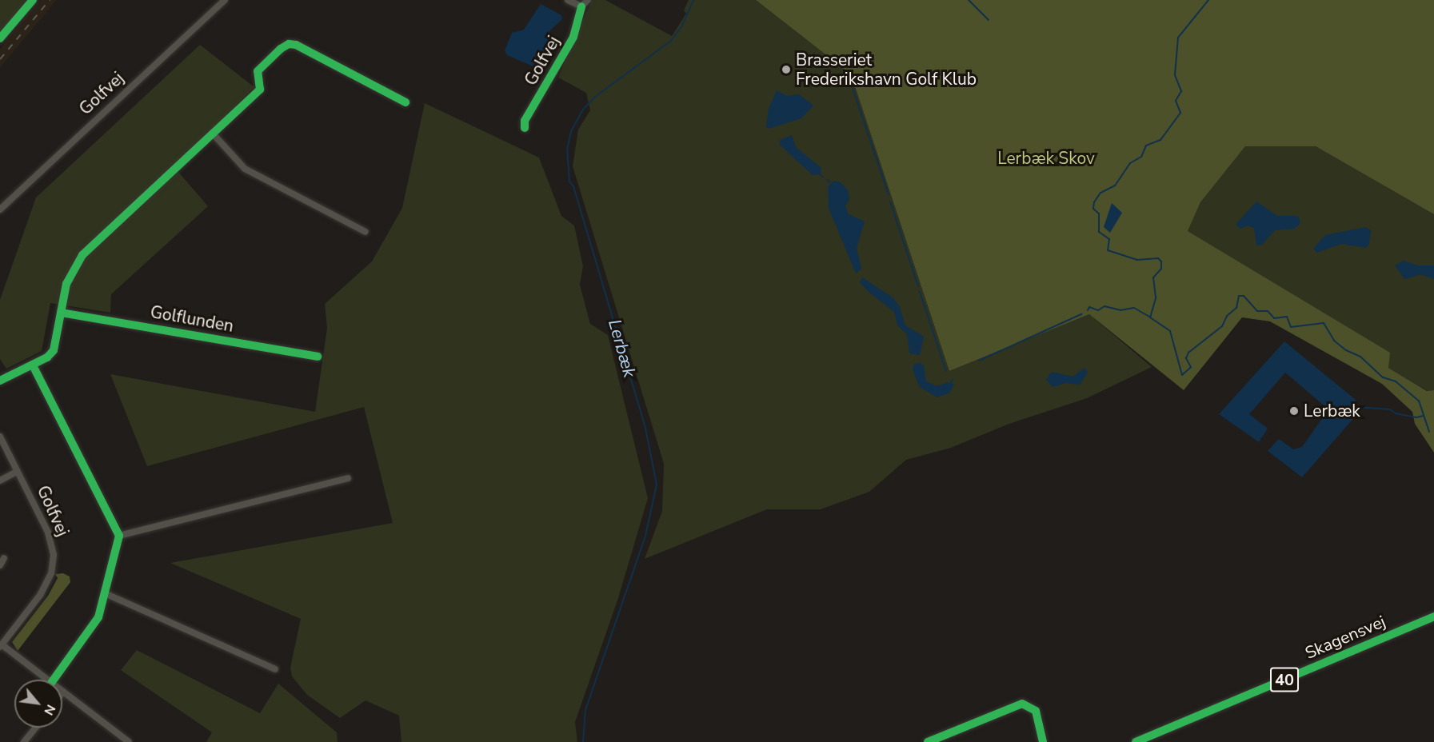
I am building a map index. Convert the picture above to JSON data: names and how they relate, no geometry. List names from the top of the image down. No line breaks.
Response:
{"streets":{"street":["Golfvej","Golflunden","Skagensvej","40"]},"water":["Lerbæk"],"parks":["Lerbæk Skov"],"places":["Brasseriet Frederikshavn Golf Klub","Lerbæk"],"north":"bottom right"}
